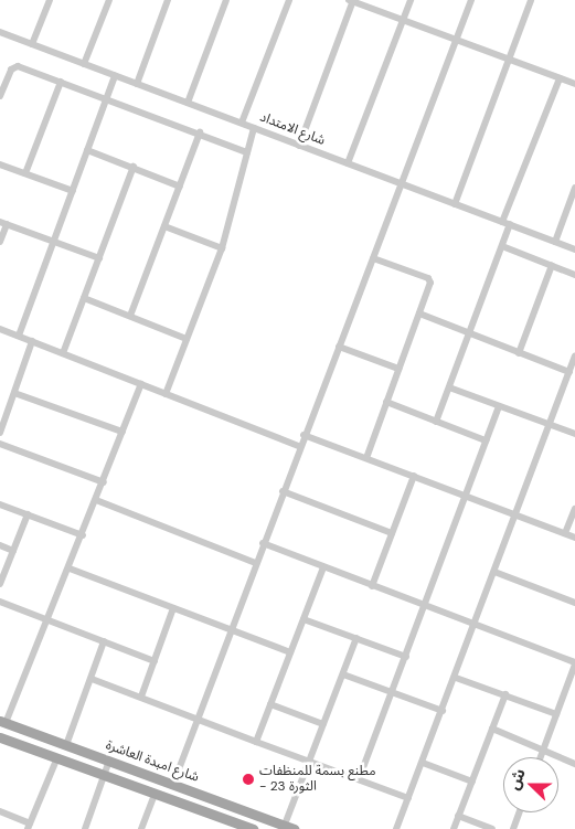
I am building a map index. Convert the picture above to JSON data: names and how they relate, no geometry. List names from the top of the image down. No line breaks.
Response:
{"streets":{"main road":["شارع امبدة العاشرة"],"street":["شارع الامتداد"]},"places":["مطنع بسمة للمنظفات - الثورة 23"],"north":"left"}
